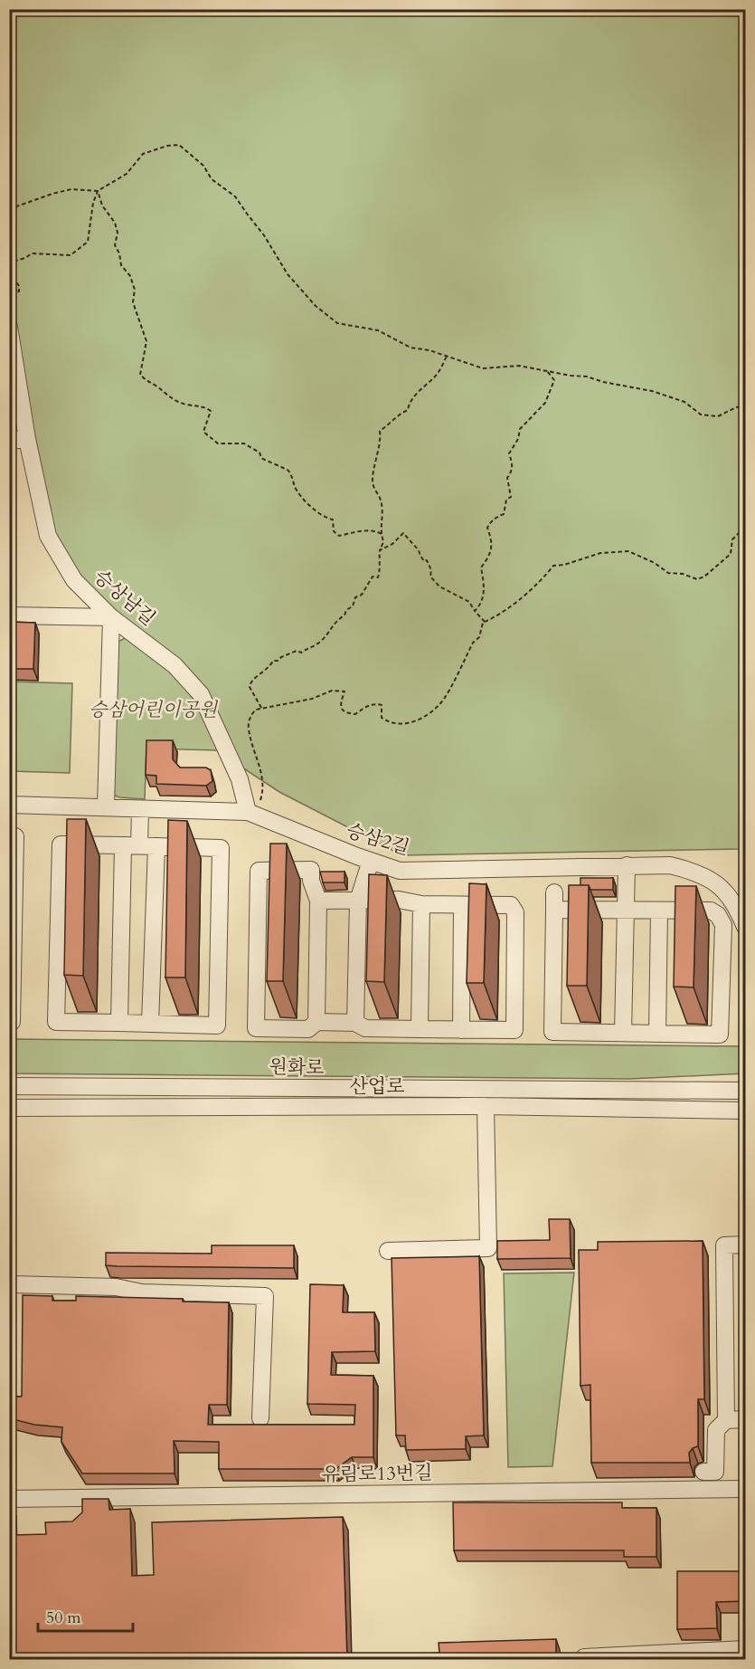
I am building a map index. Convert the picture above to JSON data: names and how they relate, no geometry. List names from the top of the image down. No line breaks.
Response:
{"streets":{"street":["승상남길","승삼2길","원화로","산업로","유림로13번길"]},"crossings":[["승상남길","승삼2길"]],"parks":["승삼어린이공원"],"scale_bar":"50 m"}
